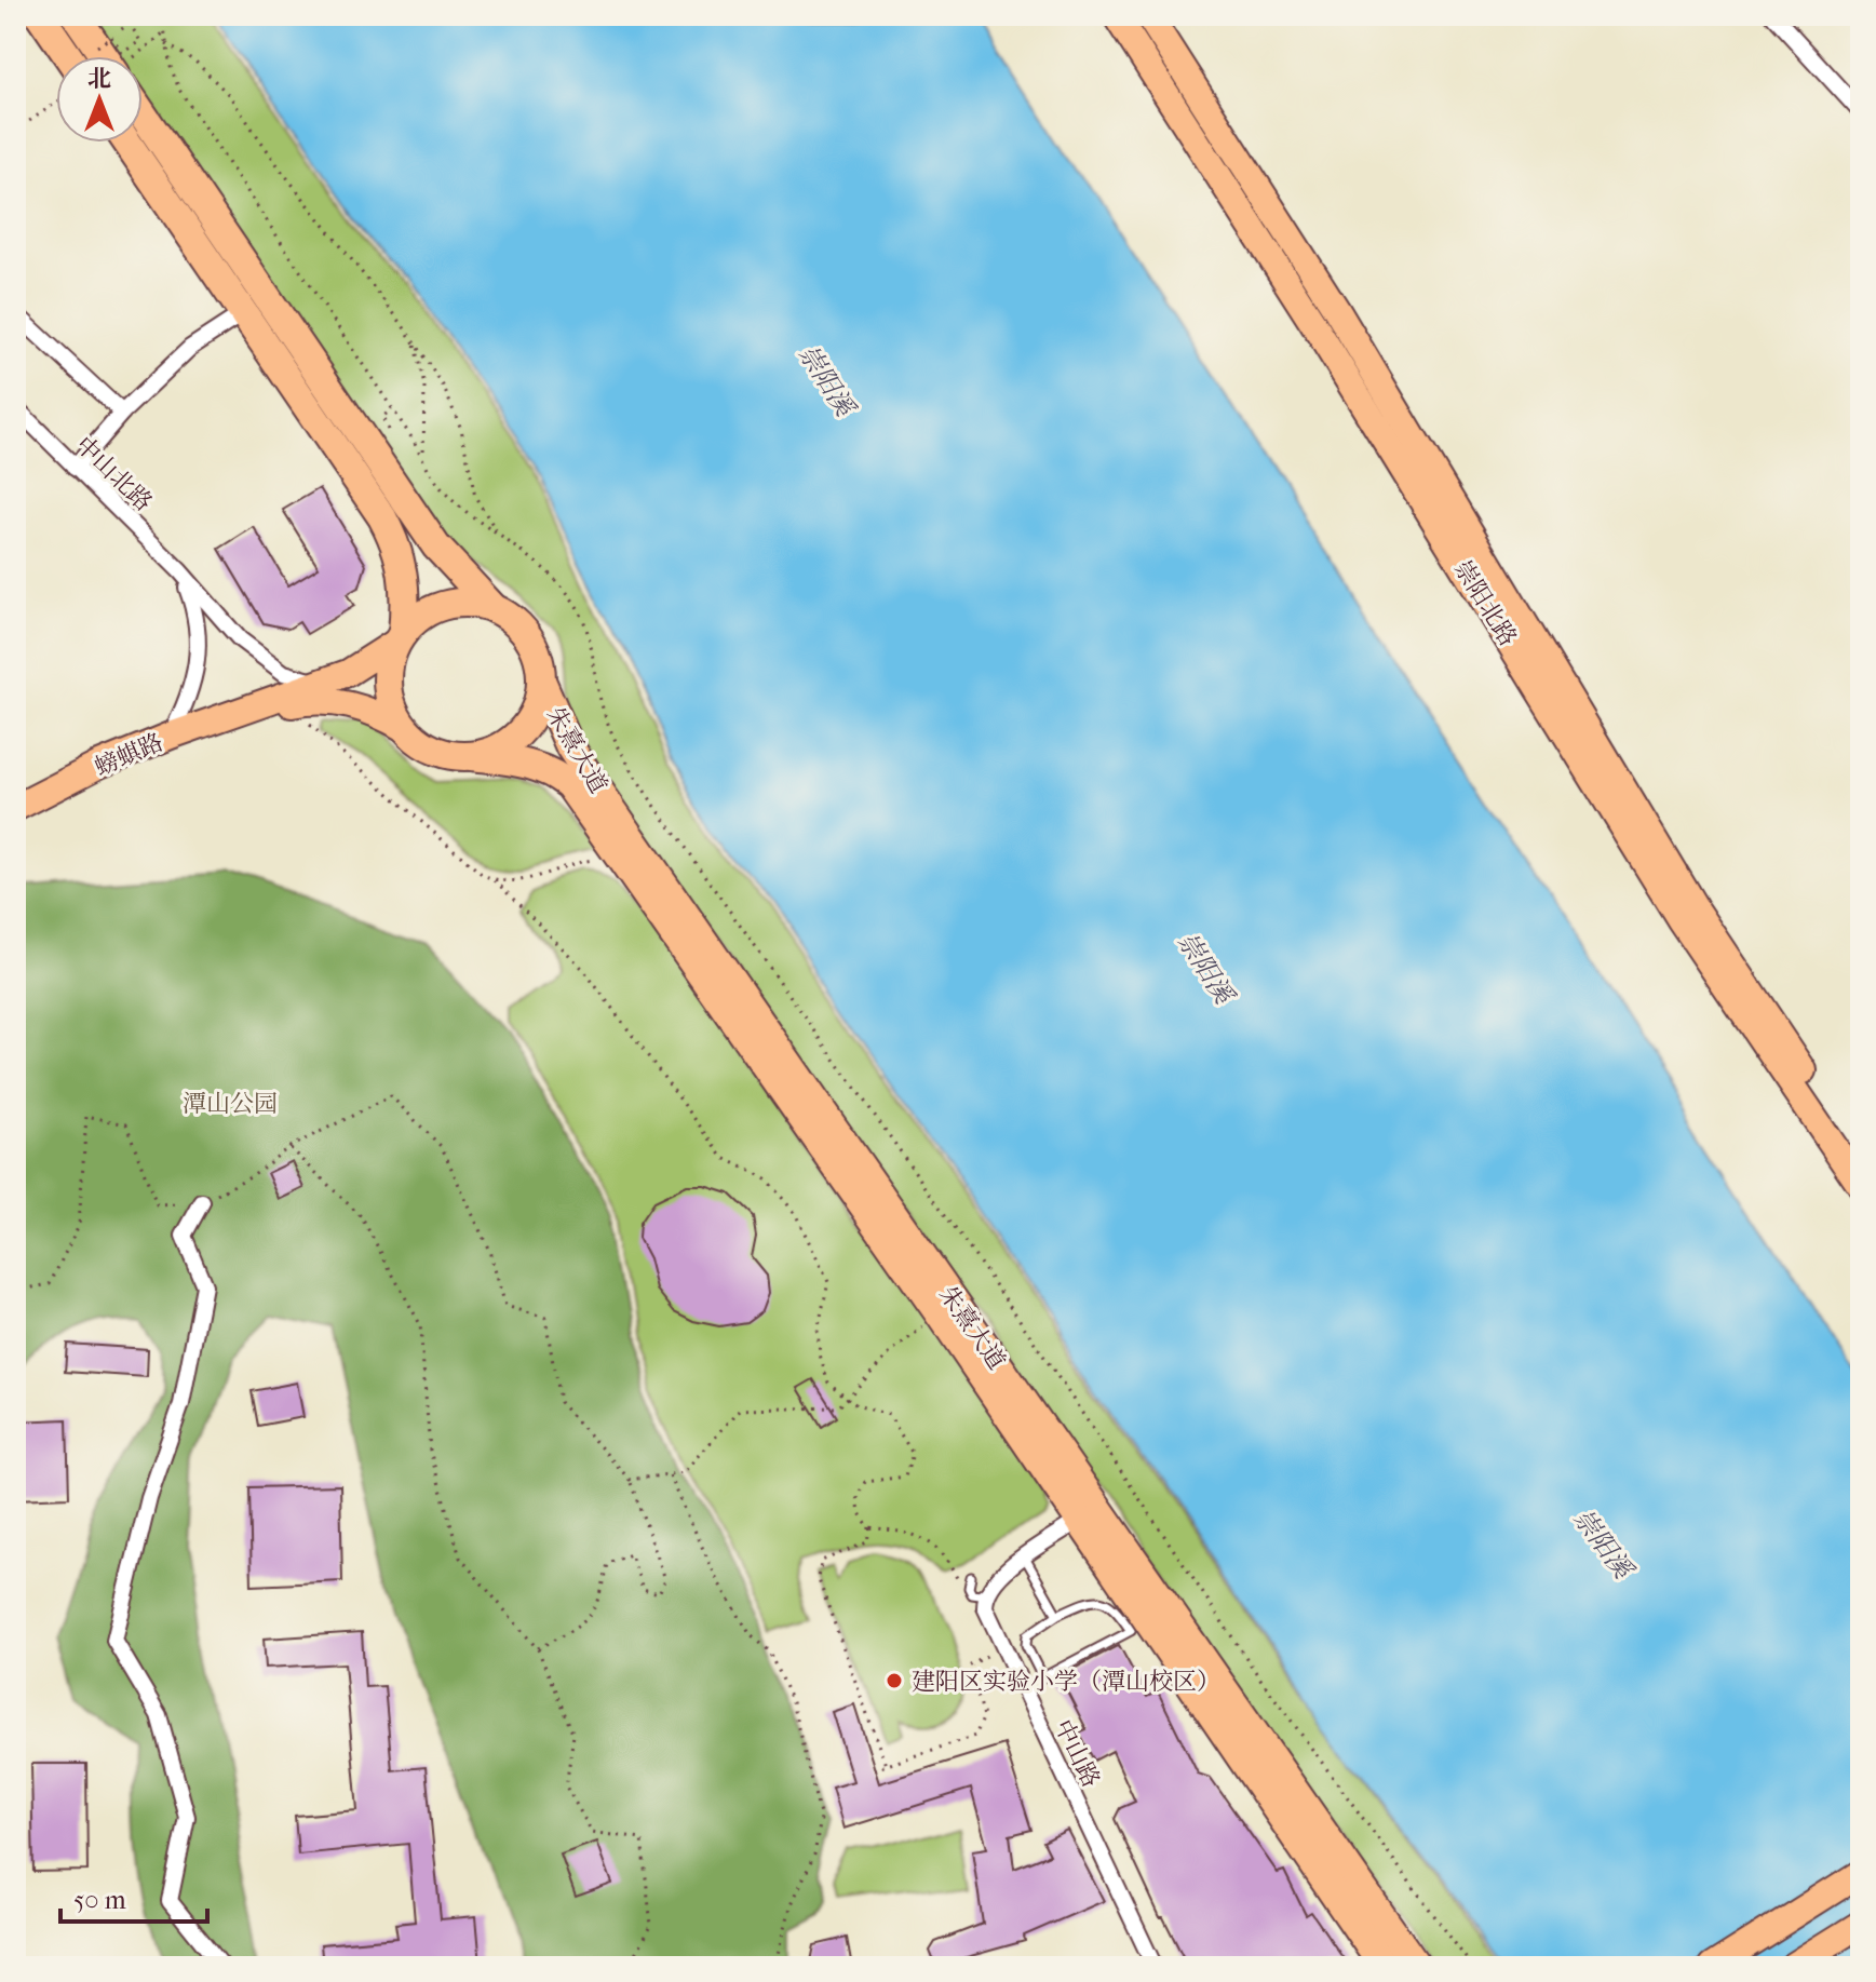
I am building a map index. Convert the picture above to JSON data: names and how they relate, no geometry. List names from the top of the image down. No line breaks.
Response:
{"streets":{"highway":["朱熹大道"],"main road":["崇阳北路","螃蜞路"],"street":["中山北路","中山路"]},"water":["崇阳溪"],"parks":["潭山公园"],"places":["建阳区实验小学（潭山校区）"],"scale_bar":"50 m","north":"top"}
